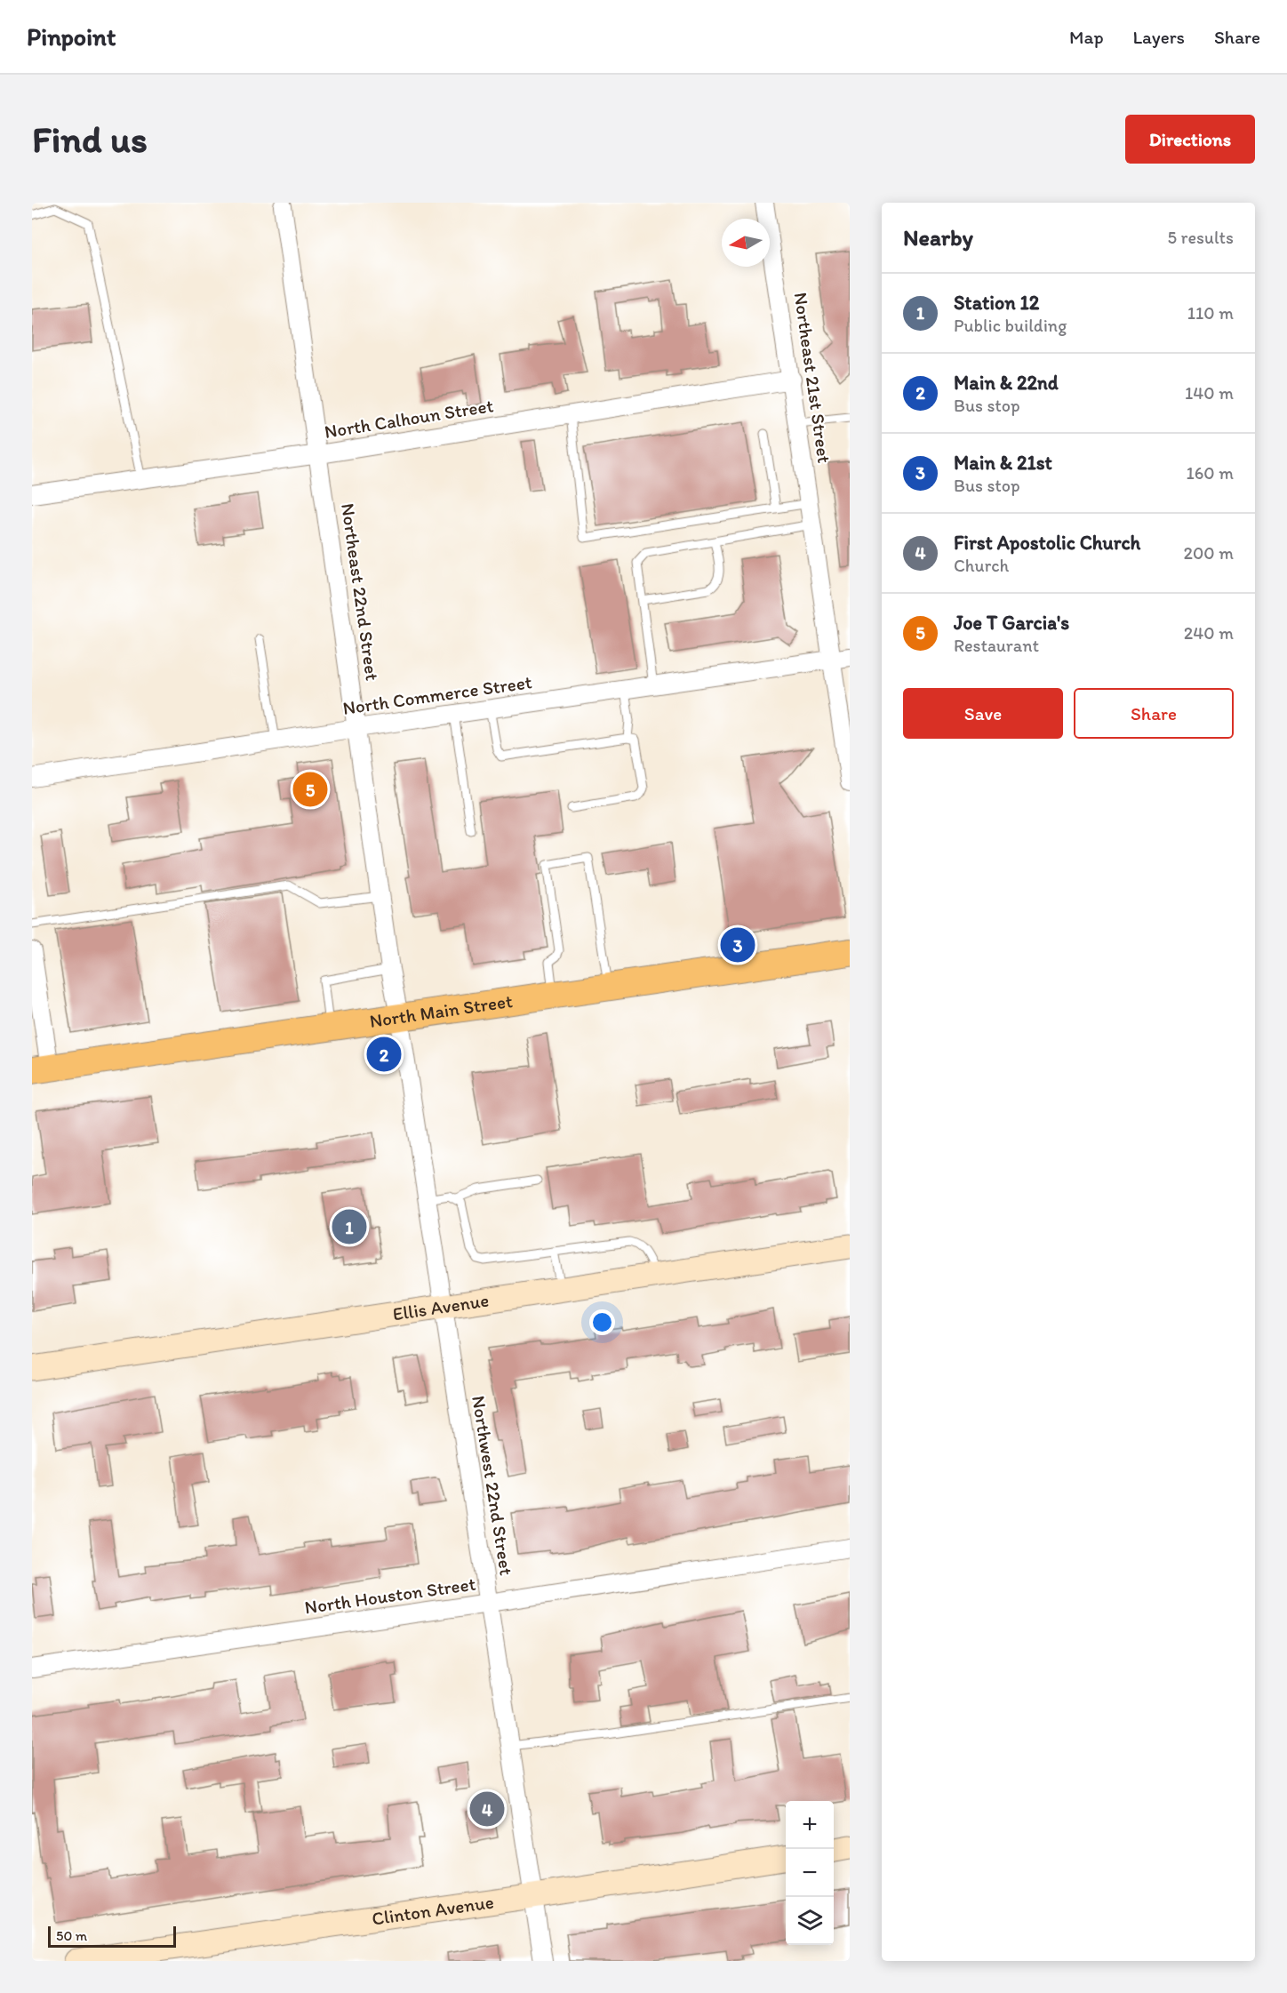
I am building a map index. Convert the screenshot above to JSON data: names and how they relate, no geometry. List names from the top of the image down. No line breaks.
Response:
{"streets":{"main road":["North Main Street"],"street":["Northeast 21st Street","North Calhoun Street","Northeast 22nd Street","North Commerce Street","Ellis Avenue","Northwest 22nd Street","North Houston Street","Clinton Avenue"]},"crossings":[["Northeast 21st Street","North Calhoun Street"],["Northeast 21st Street","North Commerce Street"],["North Calhoun Street","Northeast 22nd Street"],["Northeast 22nd Street","North Commerce Street"],["Northeast 22nd Street","North Main Street"],["Northeast 22nd Street","Northwest 22nd Street"],["North Main Street","Northwest 22nd Street"],["Ellis Avenue","Northwest 22nd Street"],["Northwest 22nd Street","North Houston Street"],["Northwest 22nd Street","Clinton Avenue"]],"scale_bar":"50 m","north":"left","page":{"header":"Pinpoint","nav":["Map","Layers","Share"],"buttons":["Directions",["Save","Share"]],"title":"Find us","heading":["Nearby","5 results"],"list":[{"mark":"1","name":"Station 12","note":"Public building","value":"110 m"},{"mark":"2","name":"Main & 22nd","note":"Bus stop","value":"140 m"},{"mark":"3","name":"Main & 21st","note":"Bus stop","value":"160 m"},{"mark":"4","name":"First Apostolic Church","note":"Church","value":"200 m"},{"mark":"5","name":"Joe T Garcia's","note":"Restaurant","value":"240 m"}],"pins":["5","3","2","1","4"],"map_buttons":["+","−"],"scale":"50 m"}}
